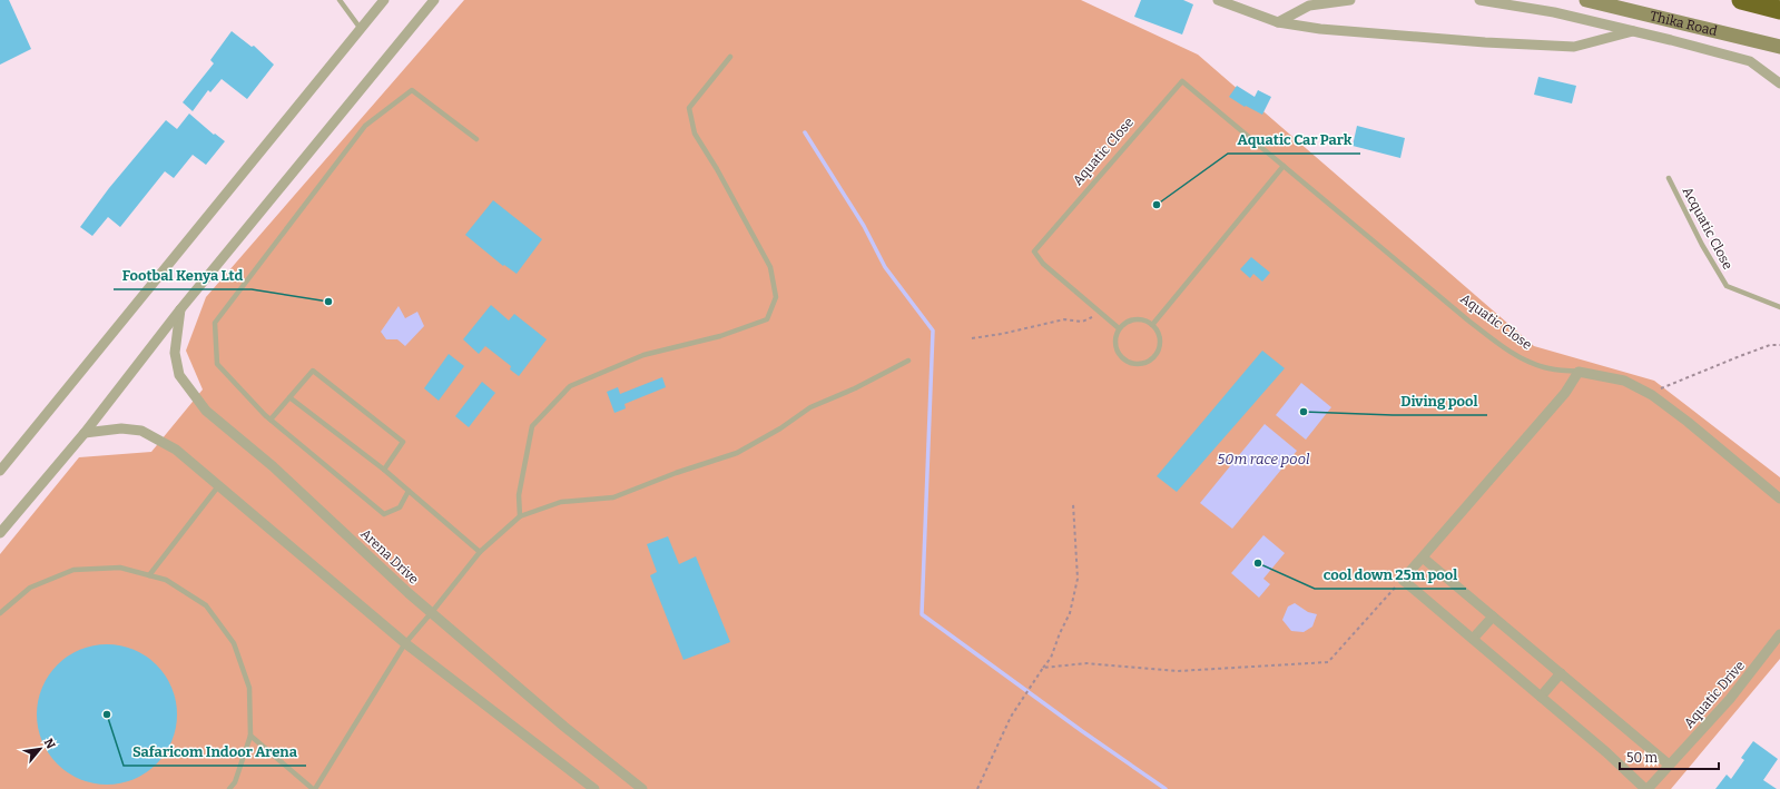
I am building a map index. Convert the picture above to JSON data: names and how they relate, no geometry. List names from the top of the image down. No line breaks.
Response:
{"streets":{"main road":["Thika Road"],"street":["Aquatic Close","Arena Drive","Aquatic Drive"],"lane":["Acquatic Close"]},"water":["50m race pool"],"places":["Aquatic Car Park","Footbal Kenya Ltd","Diving pool","cool down 25m pool","Safaricom Indoor Arena"],"scale_bar":"50 m","north":"top right"}
